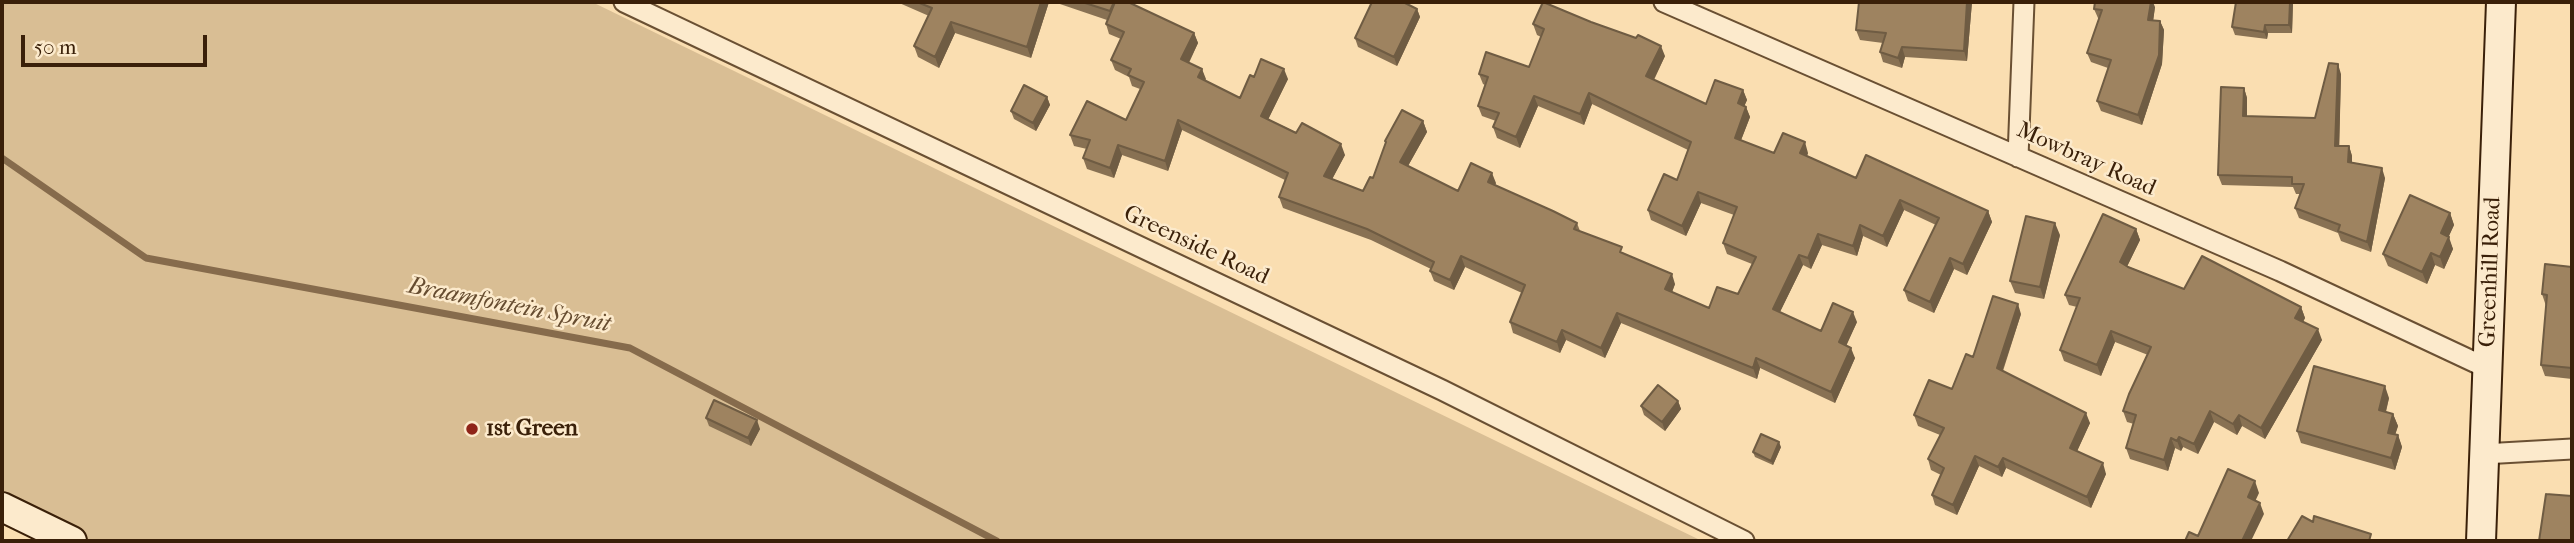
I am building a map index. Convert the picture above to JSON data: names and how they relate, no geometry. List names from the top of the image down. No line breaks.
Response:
{"streets":{"street":["Mowbray Road","Greenside Road","Greenhill Road"]},"crossings":[["Mowbray Road","Greenhill Road"]],"water":["Braamfontein Spruit"],"places":["1st Green"],"scale_bar":"50 m"}
